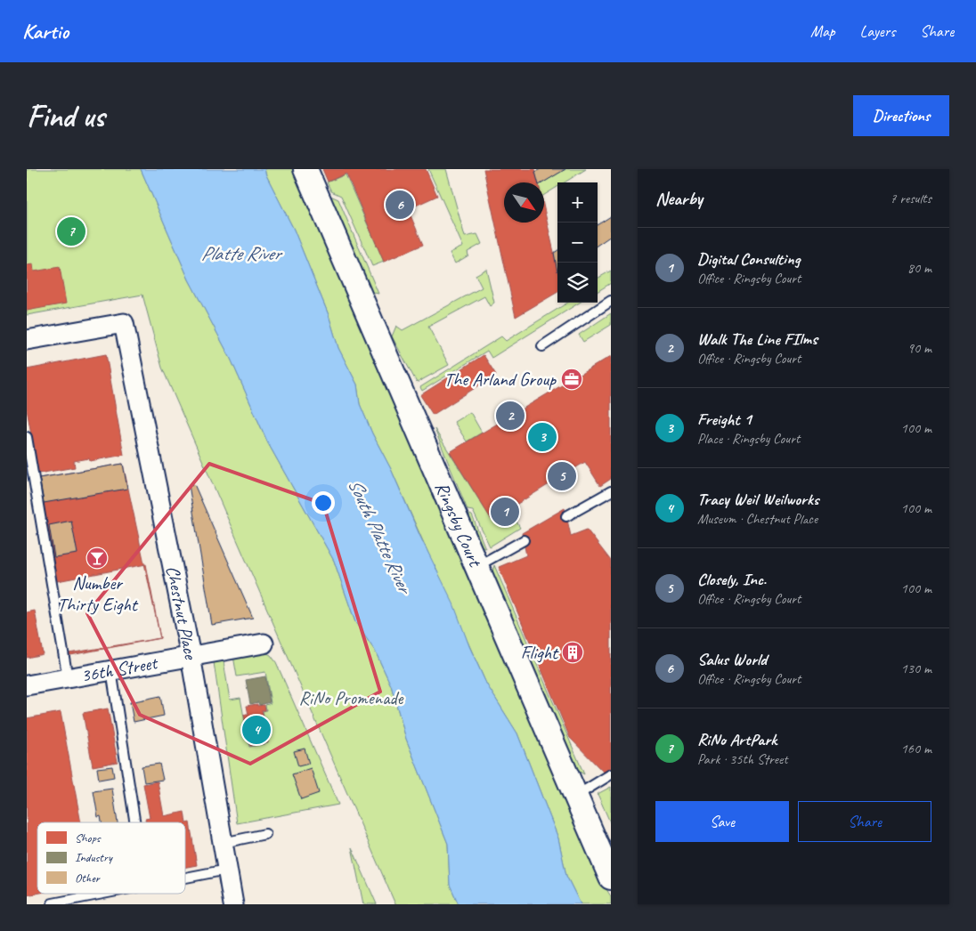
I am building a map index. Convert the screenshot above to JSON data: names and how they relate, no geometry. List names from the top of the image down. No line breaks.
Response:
{"streets":{"street":["Ringsby Court","Chestnut Place","36th Street"]},"crossings":[["Chestnut Place","36th Street"]],"water":["Platte River","South Platte River"],"parks":["RiNo Promenade"],"places":{"office":["The Arland Group"],"bar":["Number Thirty Eight"],"building":["Flight"]},"legend":["Shops","Industry","Other"],"north":"bottom right","page":{"header":"Kartio","nav":["Map","Layers","Share"],"buttons":["Directions",["Save","Share"]],"title":"Find us","heading":["Nearby","7 results"],"map_buttons":["+","−"],"pins":["6","7","2","3","5","1","4"],"list":[{"mark":"1","name":"Digital Consulting","note":"Office · Ringsby Court","value":"80 m"},{"mark":"2","name":"Walk The Line FIlms","note":"Office · Ringsby Court","value":"90 m"},{"mark":"3","name":"Freight 1","note":"Place · Ringsby Court","value":"100 m"},{"mark":"4","name":"Tracy Weil Weilworks","note":"Museum · Chestnut Place","value":"100 m"},{"mark":"5","name":"Closely, Inc.","note":"Office · Ringsby Court","value":"100 m"},{"mark":"6","name":"Salus World","note":"Office · Ringsby Court","value":"130 m"},{"mark":"7","name":"RiNo ArtPark","note":"Park · 35th Street","value":"160 m"}]}}
